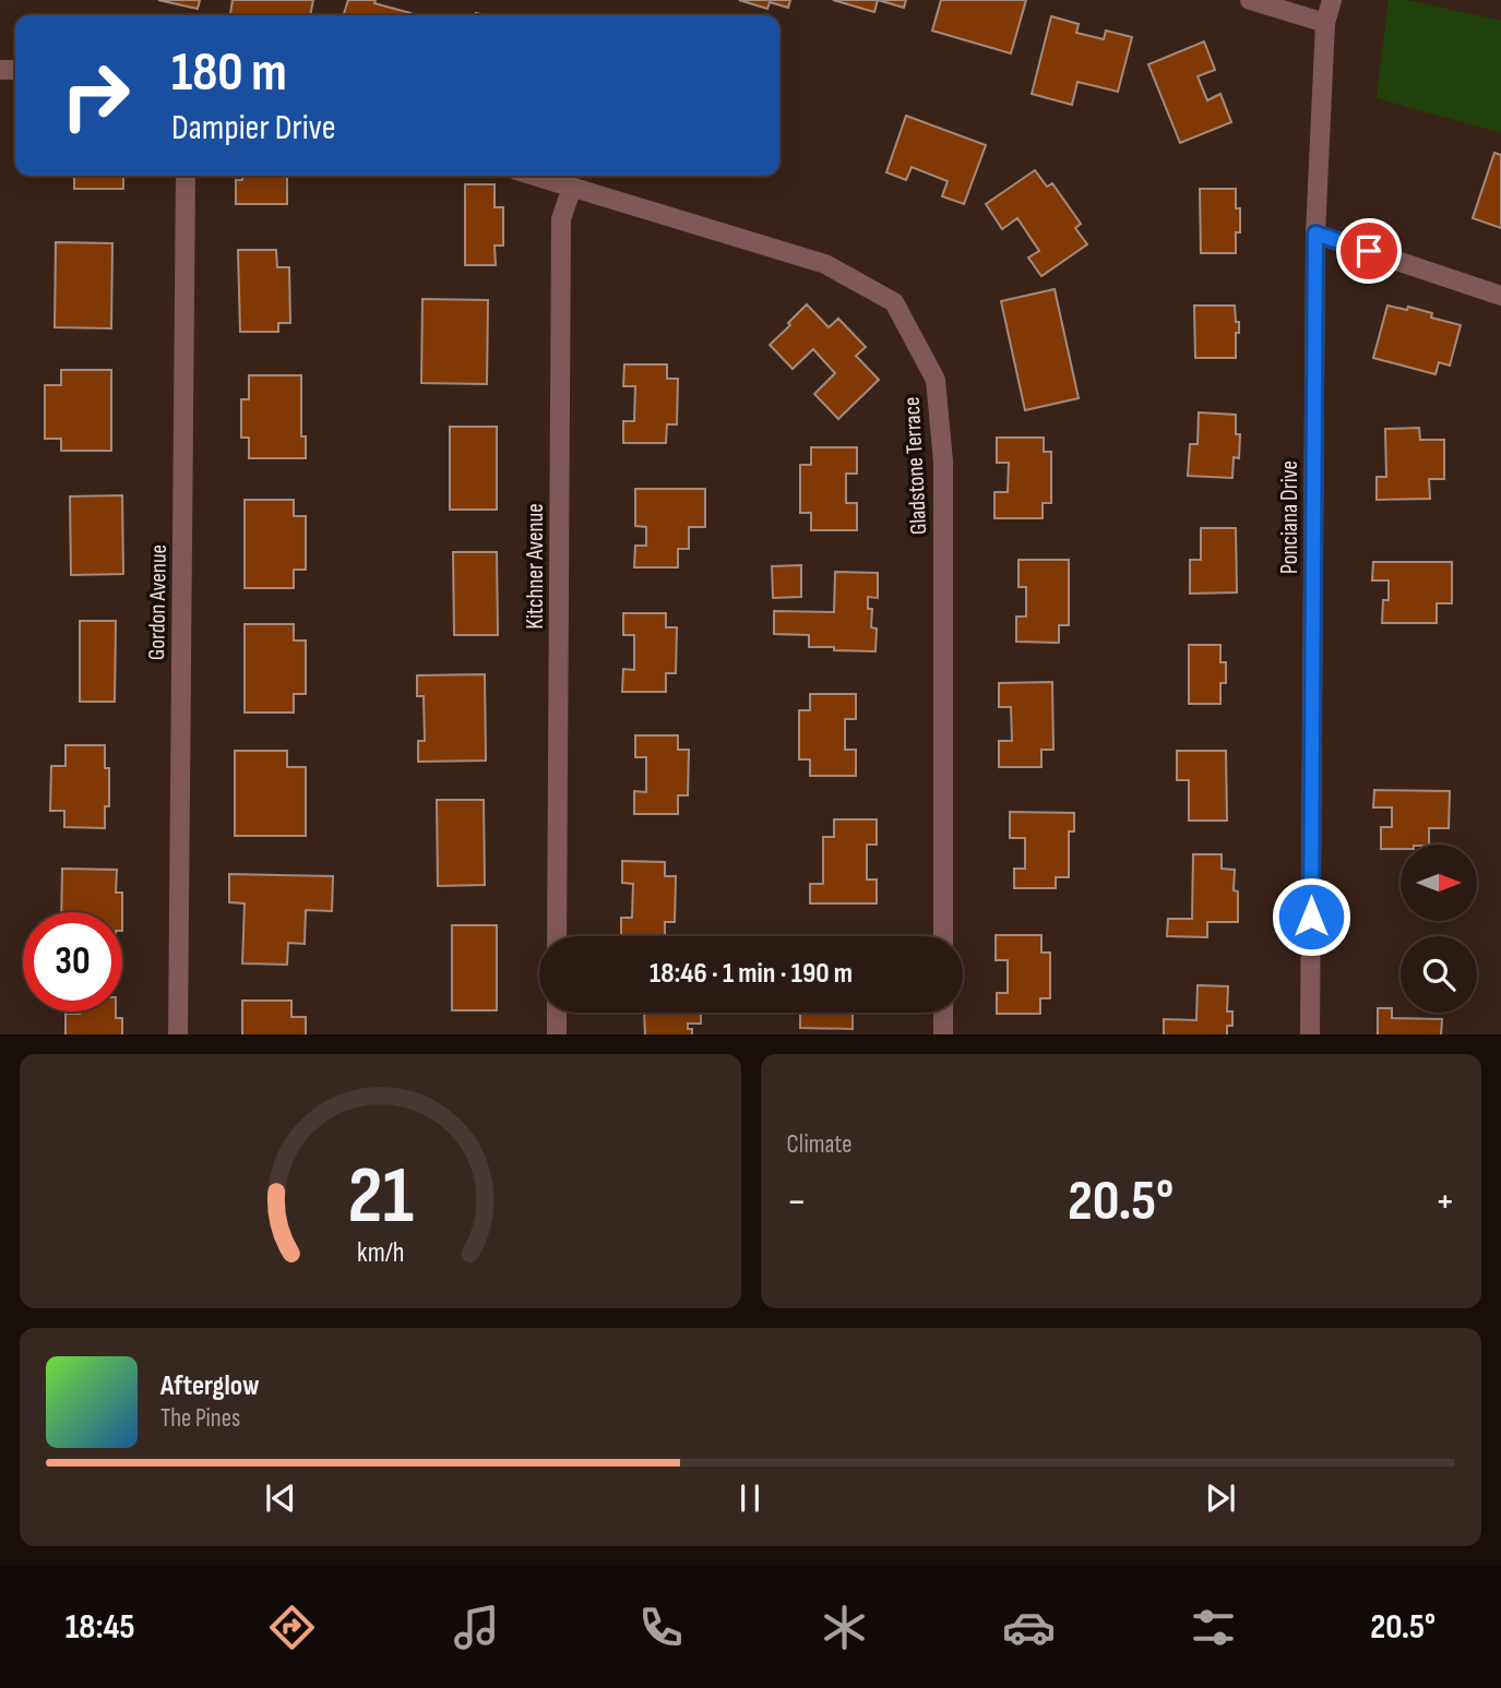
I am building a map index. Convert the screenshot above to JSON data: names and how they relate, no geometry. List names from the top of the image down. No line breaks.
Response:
{"streets":{"street":["Gladstone Terrace","Ponciana Drive","Kitchner Avenue","Gordon Avenue"]},"crossings":[["Gladstone Terrace","Kitchner Avenue"]],"north":"right","page":{"turn":["180 m","Dampier Drive"],"limit":"30","trip":"18:46 · 1 min · 190 m","tile":"Climate","heat":["−","20.5°","+"],"song":["Afterglow","The Pines"],"tabs":["18:45","20.5°"],"gauge":["21","km/h"]}}
